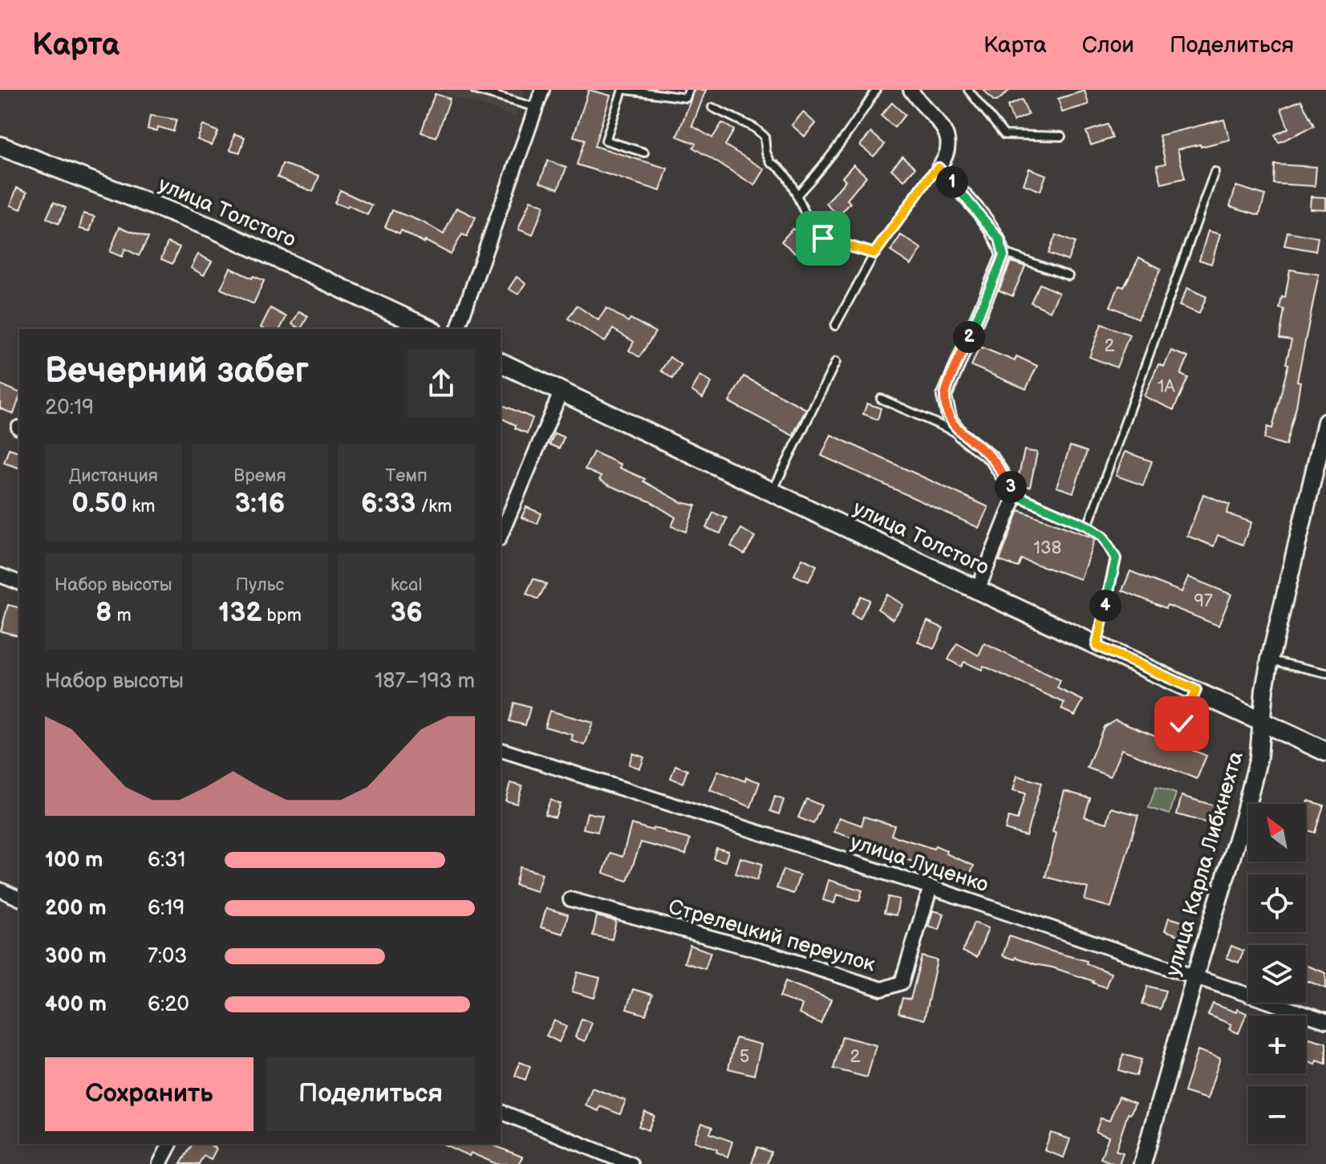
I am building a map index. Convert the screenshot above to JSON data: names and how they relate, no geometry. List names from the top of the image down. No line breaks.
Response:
{"streets":{"main road":["улица Толстого"],"street":["улица Луценко","улица Карла Либкнехта","Стрелецкий переулок"]},"crossings":[["улица Толстого","улица Карла Либкнехта"],["улица Луценко","улица Карла Либкнехта"],["улица Луценко","Стрелецкий переулок"]],"house_numbers":["2","1А","138","97","5","2"],"north":"top left","page":{"header":"Карта","nav":["Карта","Слои","Поделиться"],"pins":["1","2","3","4"],"heading":["Вечерний забег","20:19"],"stats":[["Дистанция","0.50 km"],["Время","3:16"],["Темп","6:33 /km"],["Набор высоты","8 m"],["Пульс","132 bpm"],["kcal","36"]],"chart":["Набор высоты","187–193 m"],"map_buttons":["+","−"],"list":[{"name":"100 m","note":"6:31"},{"name":"200 m","note":"6:19"},{"name":"300 m","note":"7:03"},{"name":"400 m","note":"6:20"}],"buttons":["Сохранить","Поделиться"]}}
